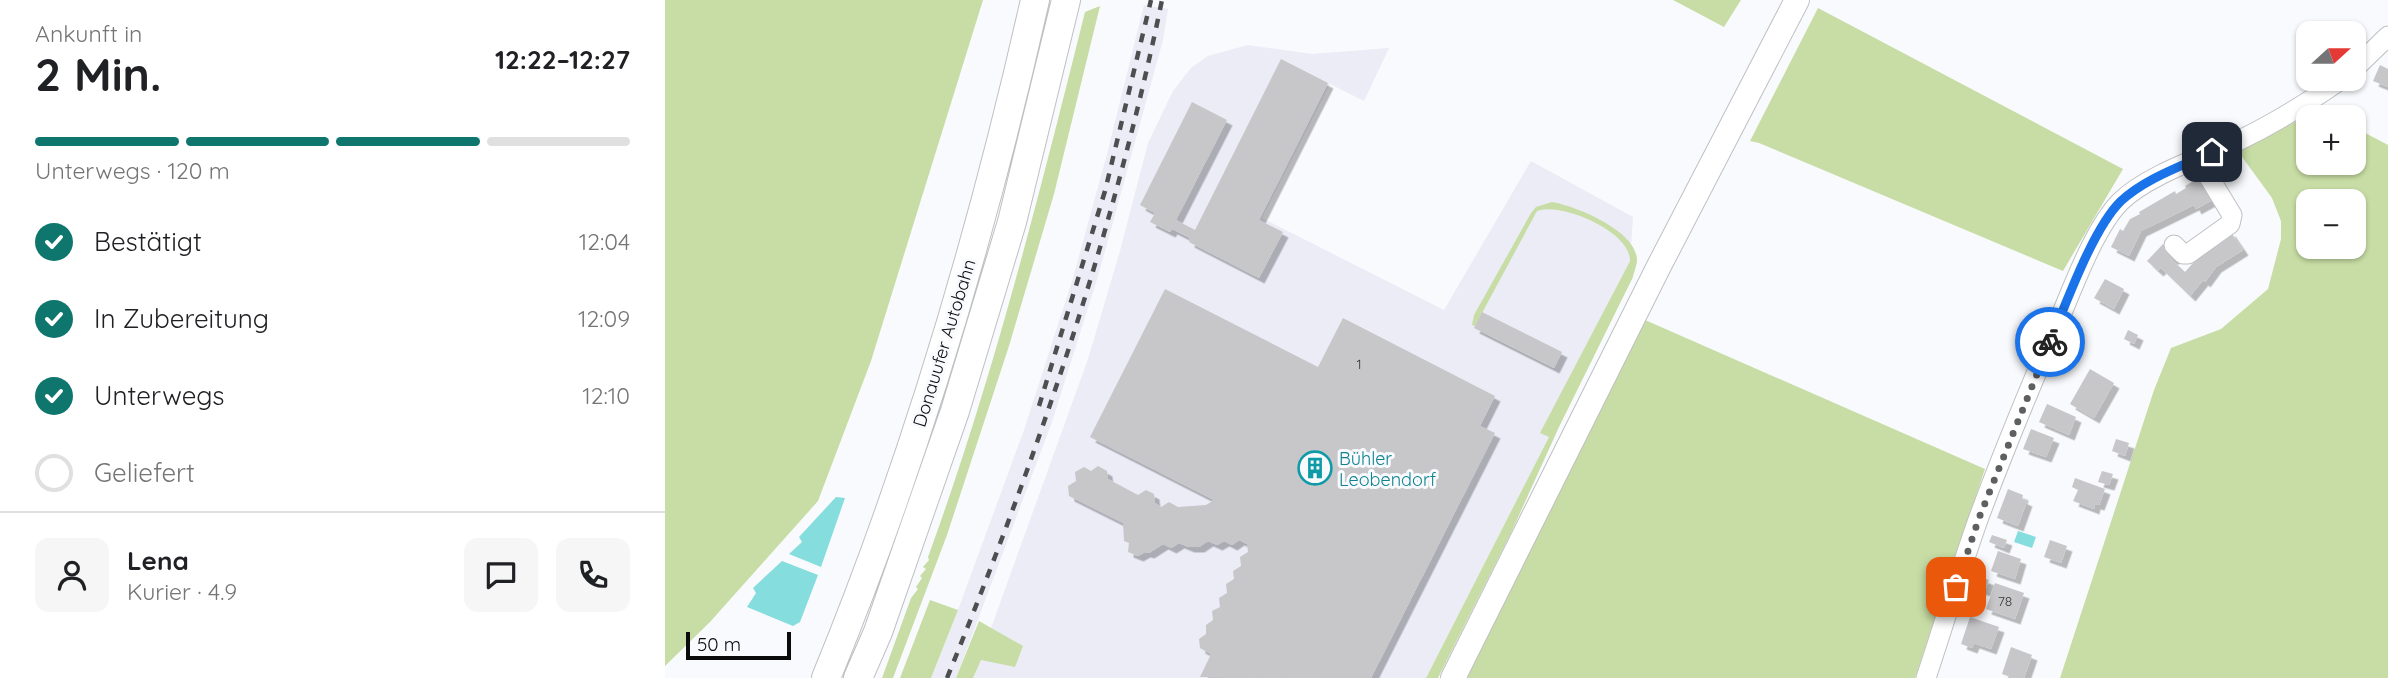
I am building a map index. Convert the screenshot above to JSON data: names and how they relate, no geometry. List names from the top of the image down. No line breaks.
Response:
{"streets":{"highway":["Donauufer Autobahn"]},"places":{"building":["Bühler Leobendorf"]},"house_numbers":["1","78"],"scale_bar":"50 m","north":"right","page":{"heading":["2 Min.","Ankunft in","12:22–12:27"],"panel":["Lena","Kurier · 4.9"],"map_buttons":["+","−"],"bar":"Unterwegs · 120 m","list":[["Bestätigt","12:04"],["In Zubereitung","12:09"],["Unterwegs","12:10"],"Geliefert"],"scale":"50 m"}}
